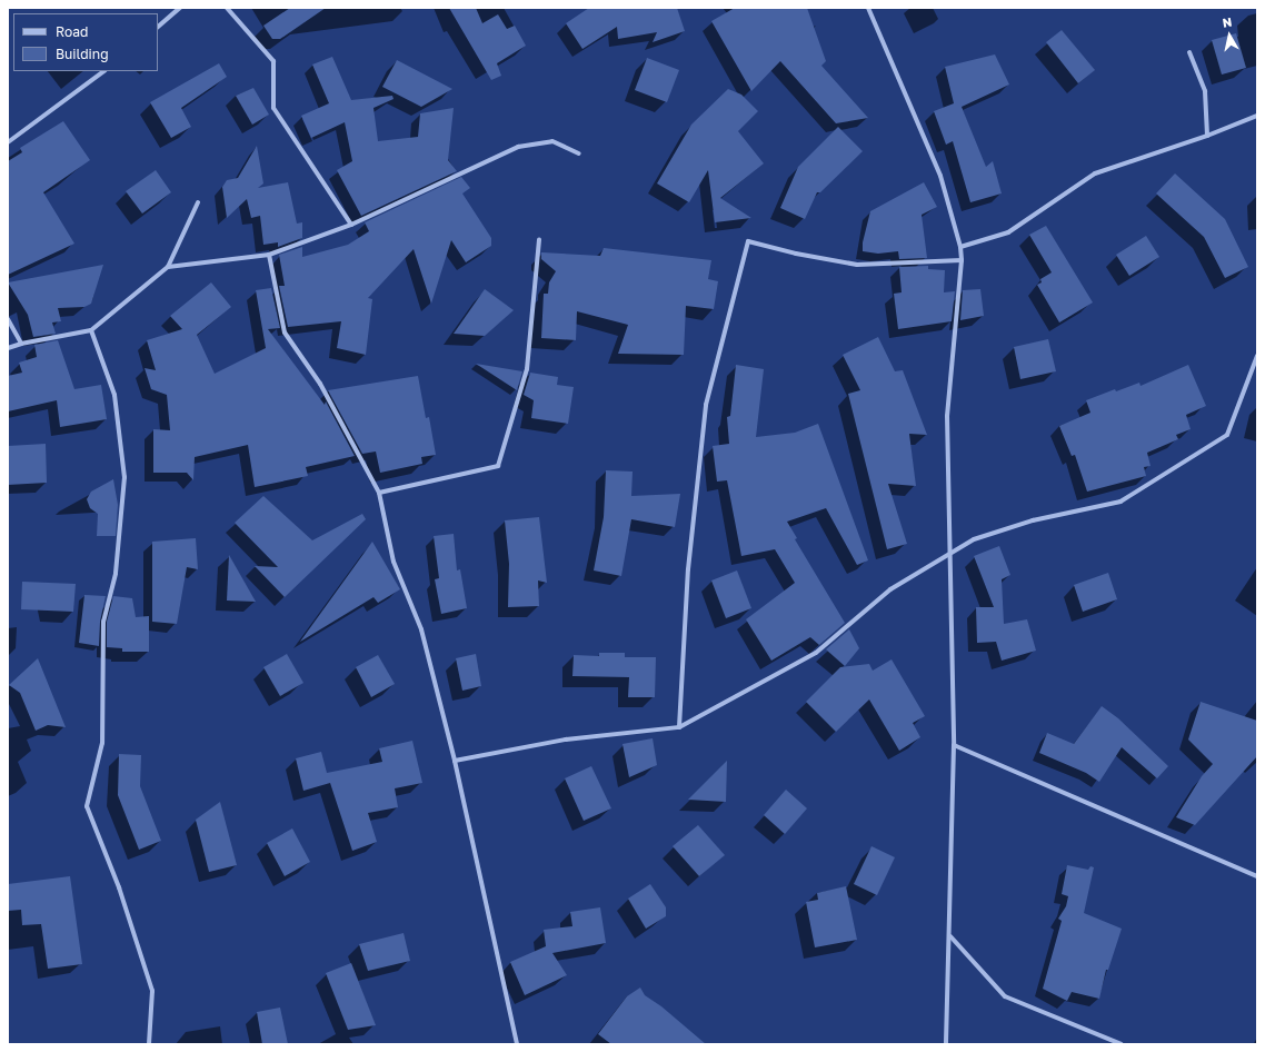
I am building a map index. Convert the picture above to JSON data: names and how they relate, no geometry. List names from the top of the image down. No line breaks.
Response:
{"legend":["Road","Building"],"north":"top"}
